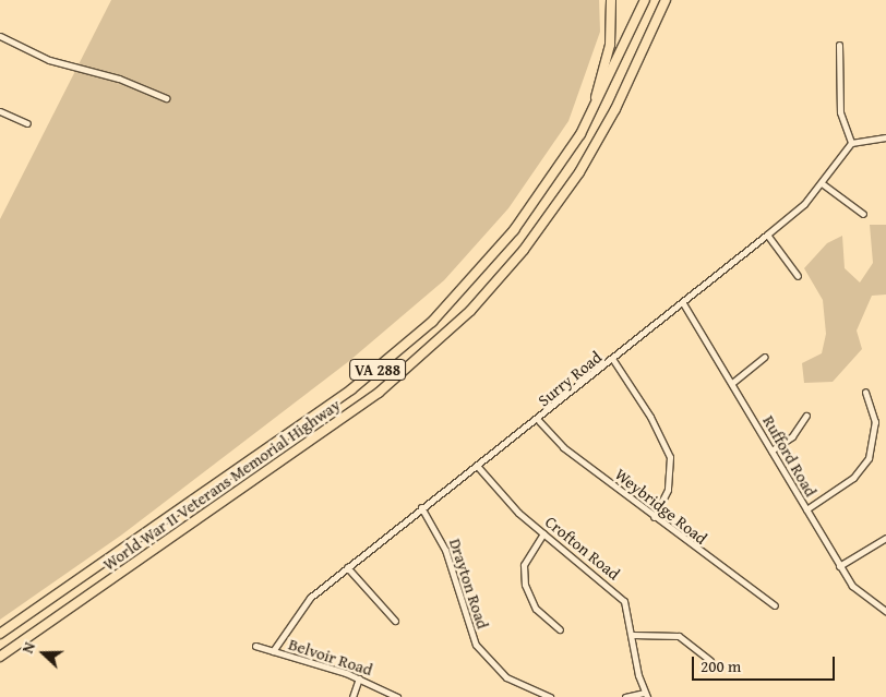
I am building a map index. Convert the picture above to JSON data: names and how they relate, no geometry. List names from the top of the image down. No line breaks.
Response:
{"streets":{"highway":["VA 288","World War II Veterans Memorial Highway"],"street":["Surry Road","Rufford Road","Weybridge Road","Crofton Road","Drayton Road","Belvoir Road"]},"crossings":[["Surry Road","Rufford Road"],["Surry Road","Weybridge Road"],["Surry Road","Crofton Road"],["Surry Road","Drayton Road"],["Surry Road","Belvoir Road"]],"scale_bar":"200 m","north":"left"}
